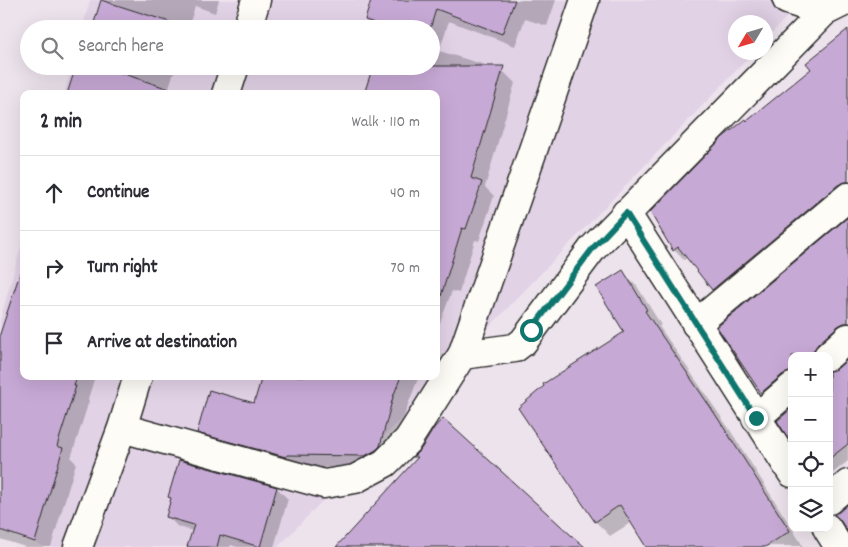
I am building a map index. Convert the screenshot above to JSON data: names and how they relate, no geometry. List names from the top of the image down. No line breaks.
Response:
{"north":"bottom left","page":{"search":"Search here","heading":["2 min","Walk · 110 m"],"list":[["Continue","40 m"],["Turn right","70 m"],"Arrive at destination"],"map_buttons":["+","−"]}}
